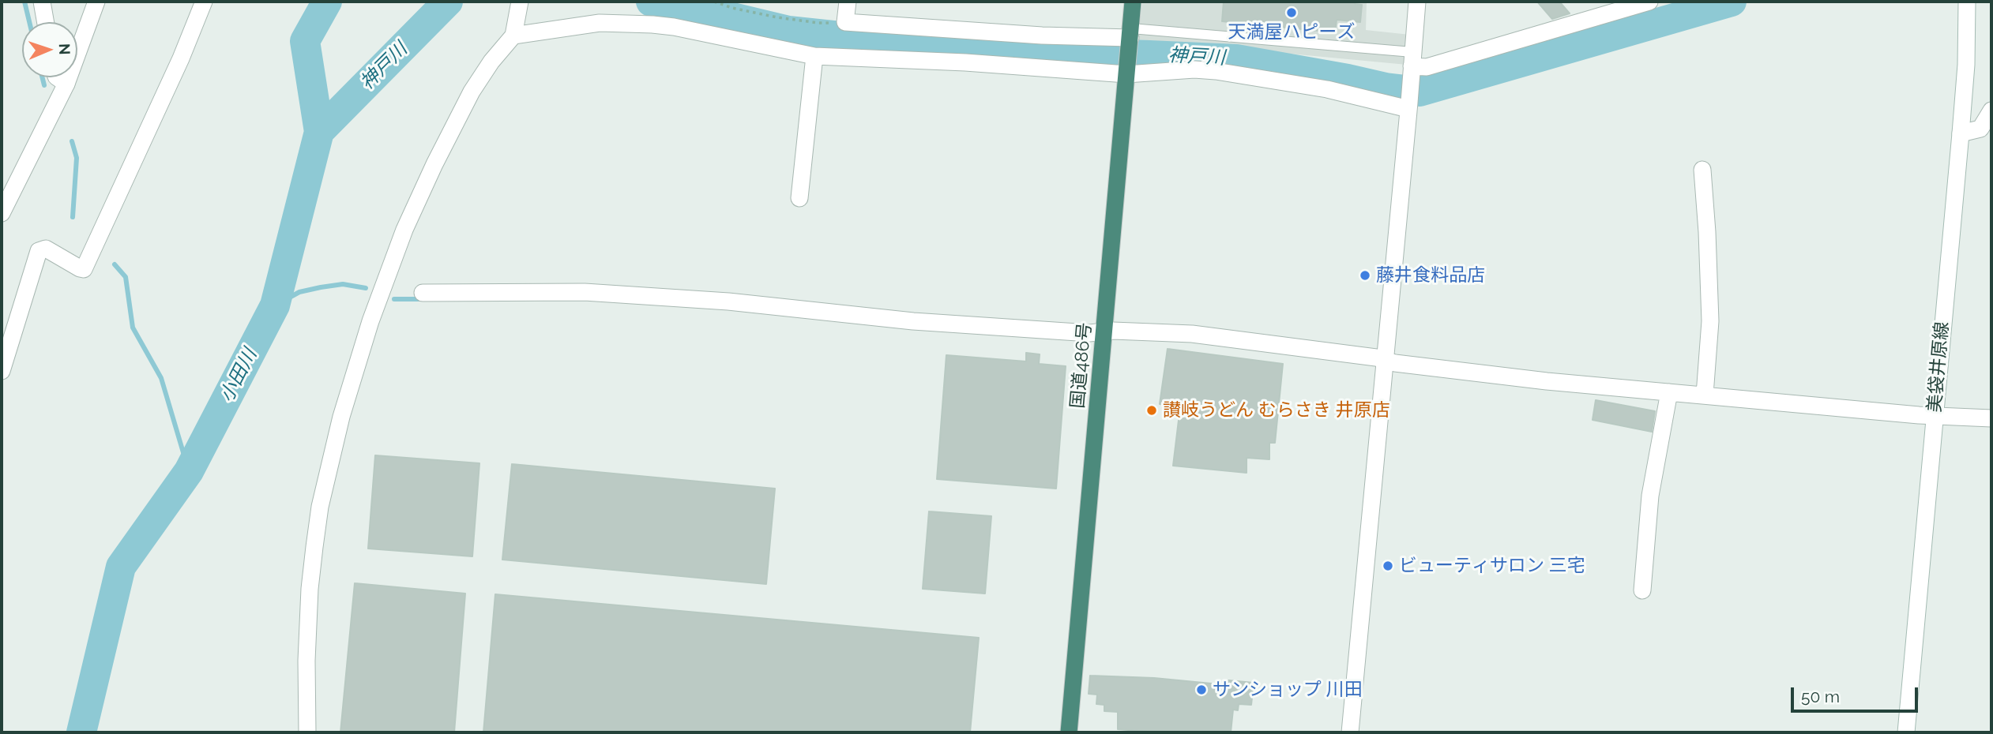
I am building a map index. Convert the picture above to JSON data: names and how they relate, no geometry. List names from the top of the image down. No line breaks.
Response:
{"streets":{"highway":["国道486号"],"street":["美袋井原線"]},"water":["神戸川","小田川"],"places":["天満屋ハピーズ","藤井食料品店","讃岐うどん むらさき 井原店","ビューティサロン 三宅","サンショップ 川田"],"scale_bar":"50 m","north":"right"}
